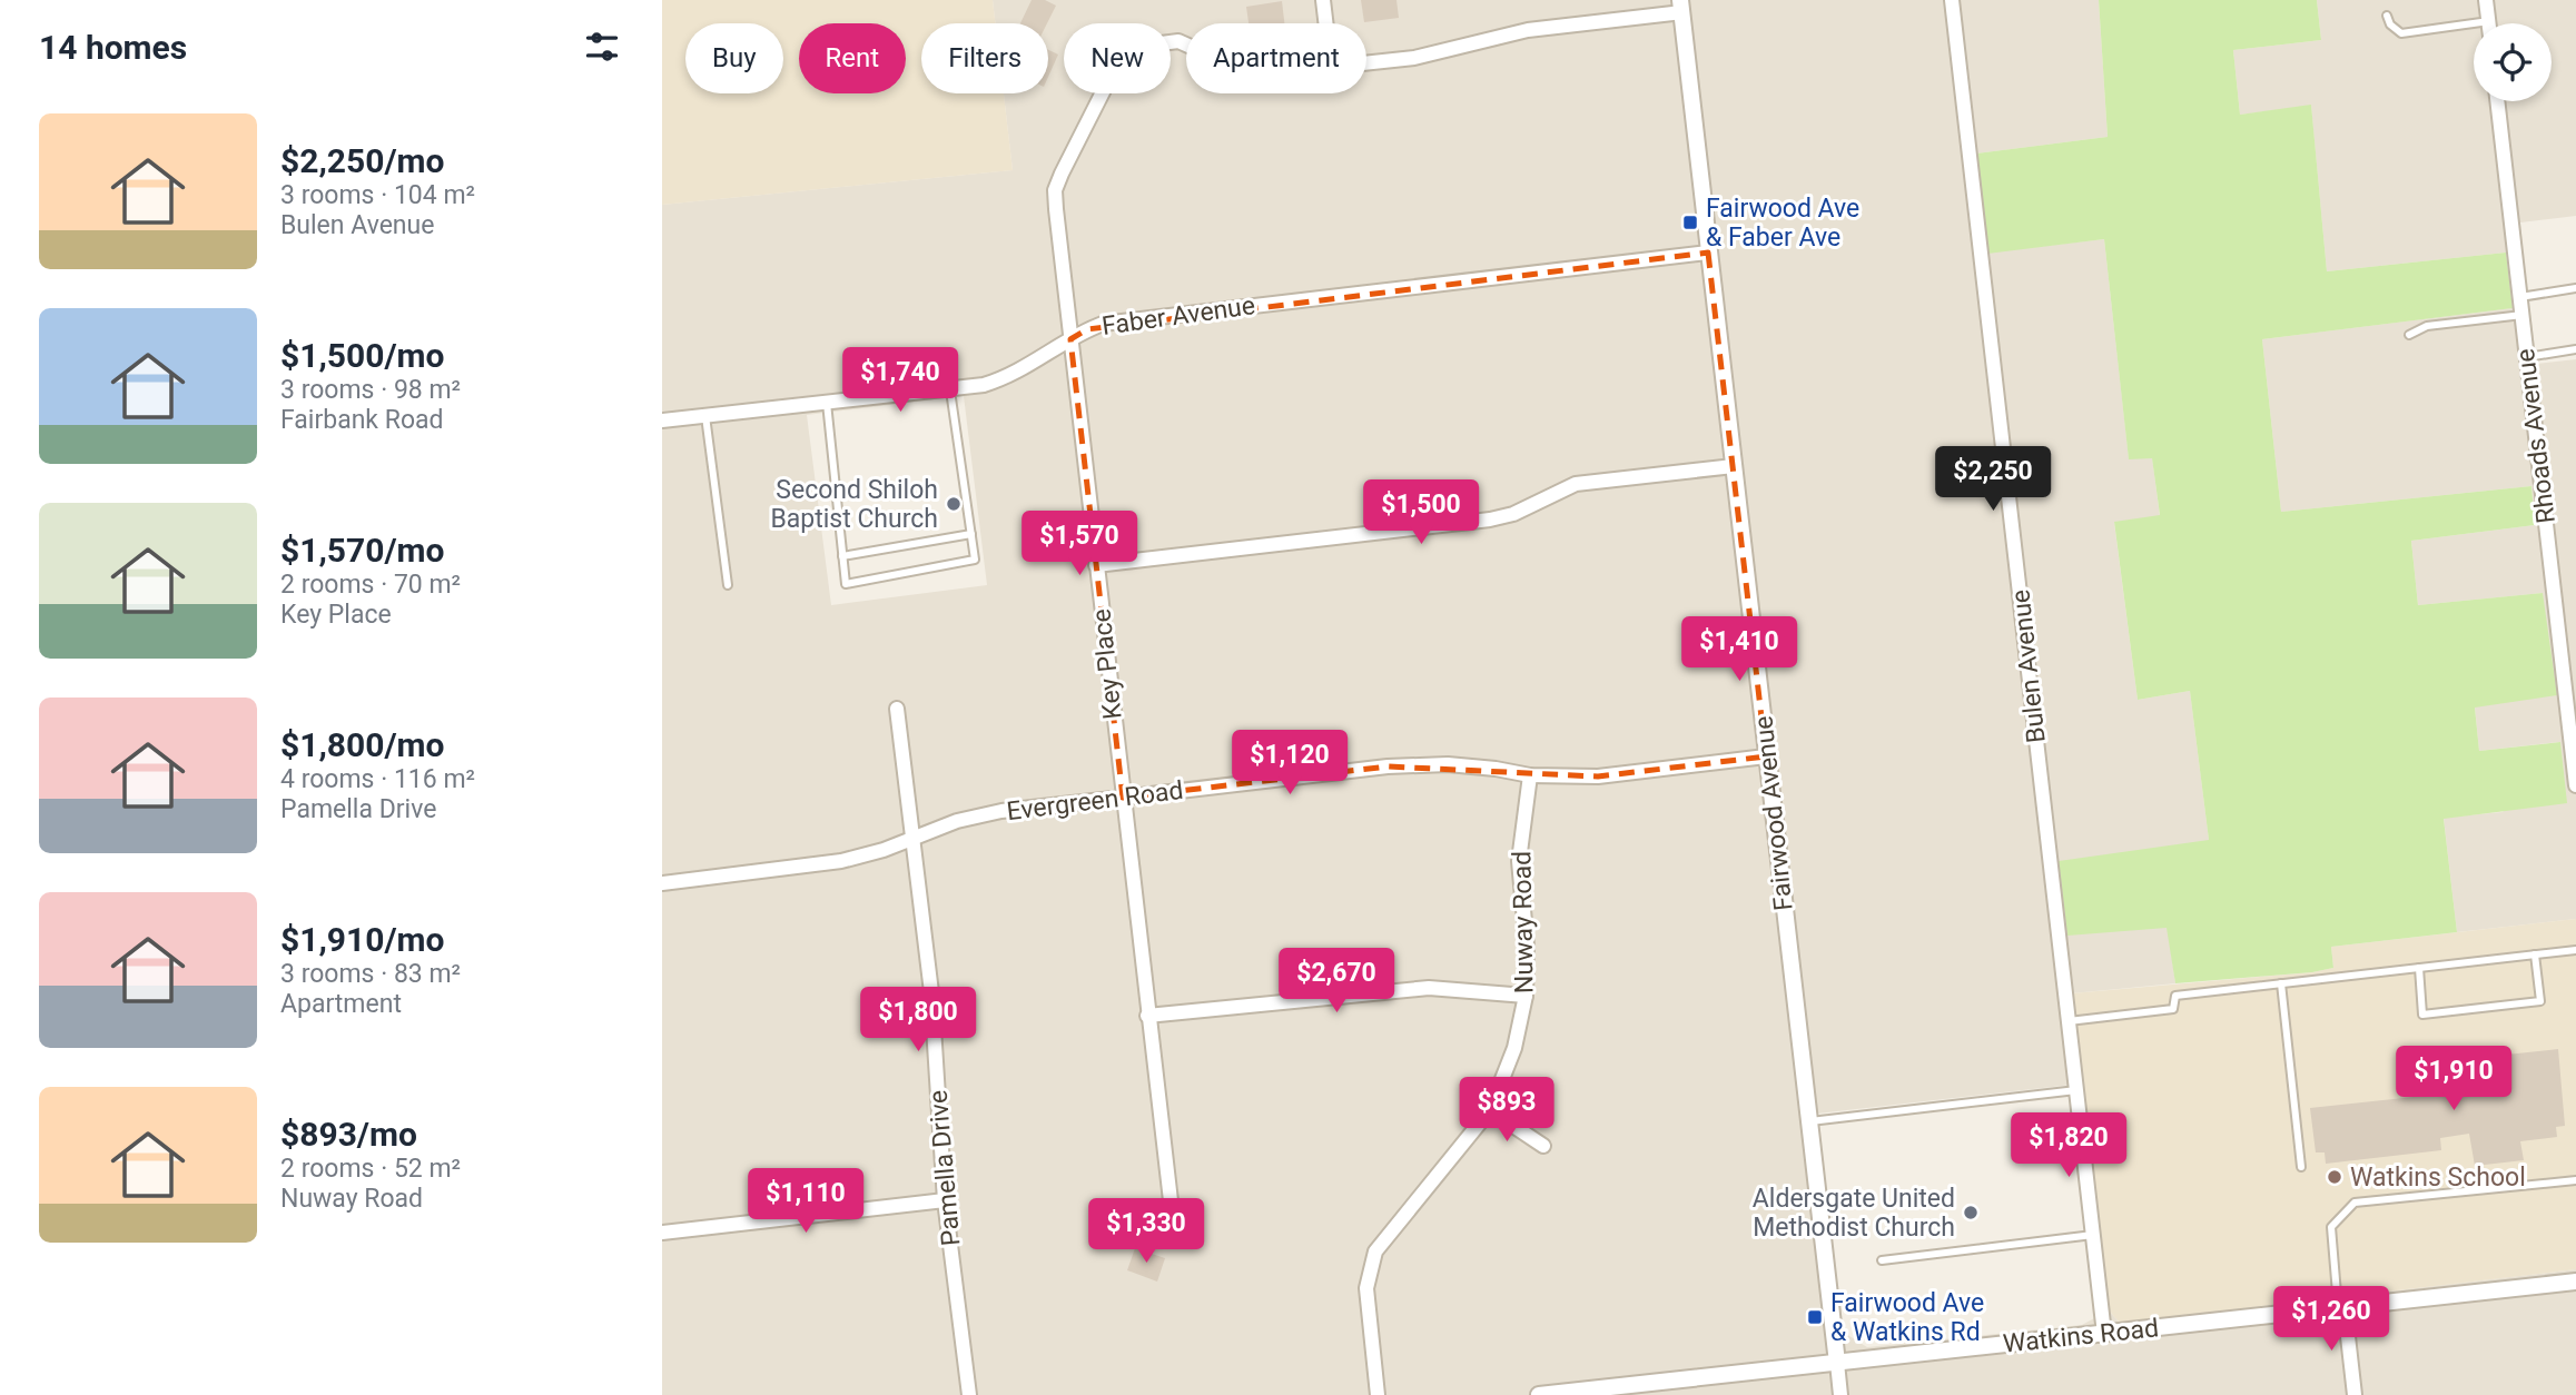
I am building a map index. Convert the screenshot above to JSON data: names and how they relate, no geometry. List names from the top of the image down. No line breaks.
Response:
{"streets":{"street":["Faber Avenue","Rhoads Avenue","Key Place","Bulen Avenue","Evergreen Road","Fairwood Avenue","Nuway Road","Pamella Drive","Watkins Road"]},"crossings":[["Faber Avenue","Key Place"],["Faber Avenue","Fairwood Avenue"],["Key Place","Evergreen Road"],["Bulen Avenue","Watkins Road"],["Evergreen Road","Fairwood Avenue"],["Evergreen Road","Nuway Road"],["Evergreen Road","Pamella Drive"],["Fairwood Avenue","Watkins Road"]],"places":{"transit":["Fairwood Ave & Faber Ave","Fairwood Ave & Watkins Rd"],"other":["Second Shiloh Baptist Church","Watkins School","Aldersgate United Methodist Church"]},"page":{"heading":"14 homes","chip":["Buy","Rent","Filters","New","Apartment"],"list":[{"name":"$2,250/mo","note":"3 rooms · 104 m² · Bulen Avenue"},{"name":"$1,500/mo","note":"3 rooms · 98 m² · Fairbank Road"},{"name":"$1,570/mo","note":"2 rooms · 70 m² · Key Place"},{"name":"$1,800/mo","note":"4 rooms · 116 m² · Pamella Drive"},{"name":"$1,910/mo","note":"3 rooms · 83 m² · Apartment"},{"name":"$893/mo","note":"2 rooms · 52 m² · Nuway Road"}],"price":["$1,740","$2,250","$1,500","$1,570","$1,410","$1,120","$2,670","$1,800","$1,910","$893","$1,820","$1,110","$1,330","$1,260"]}}
